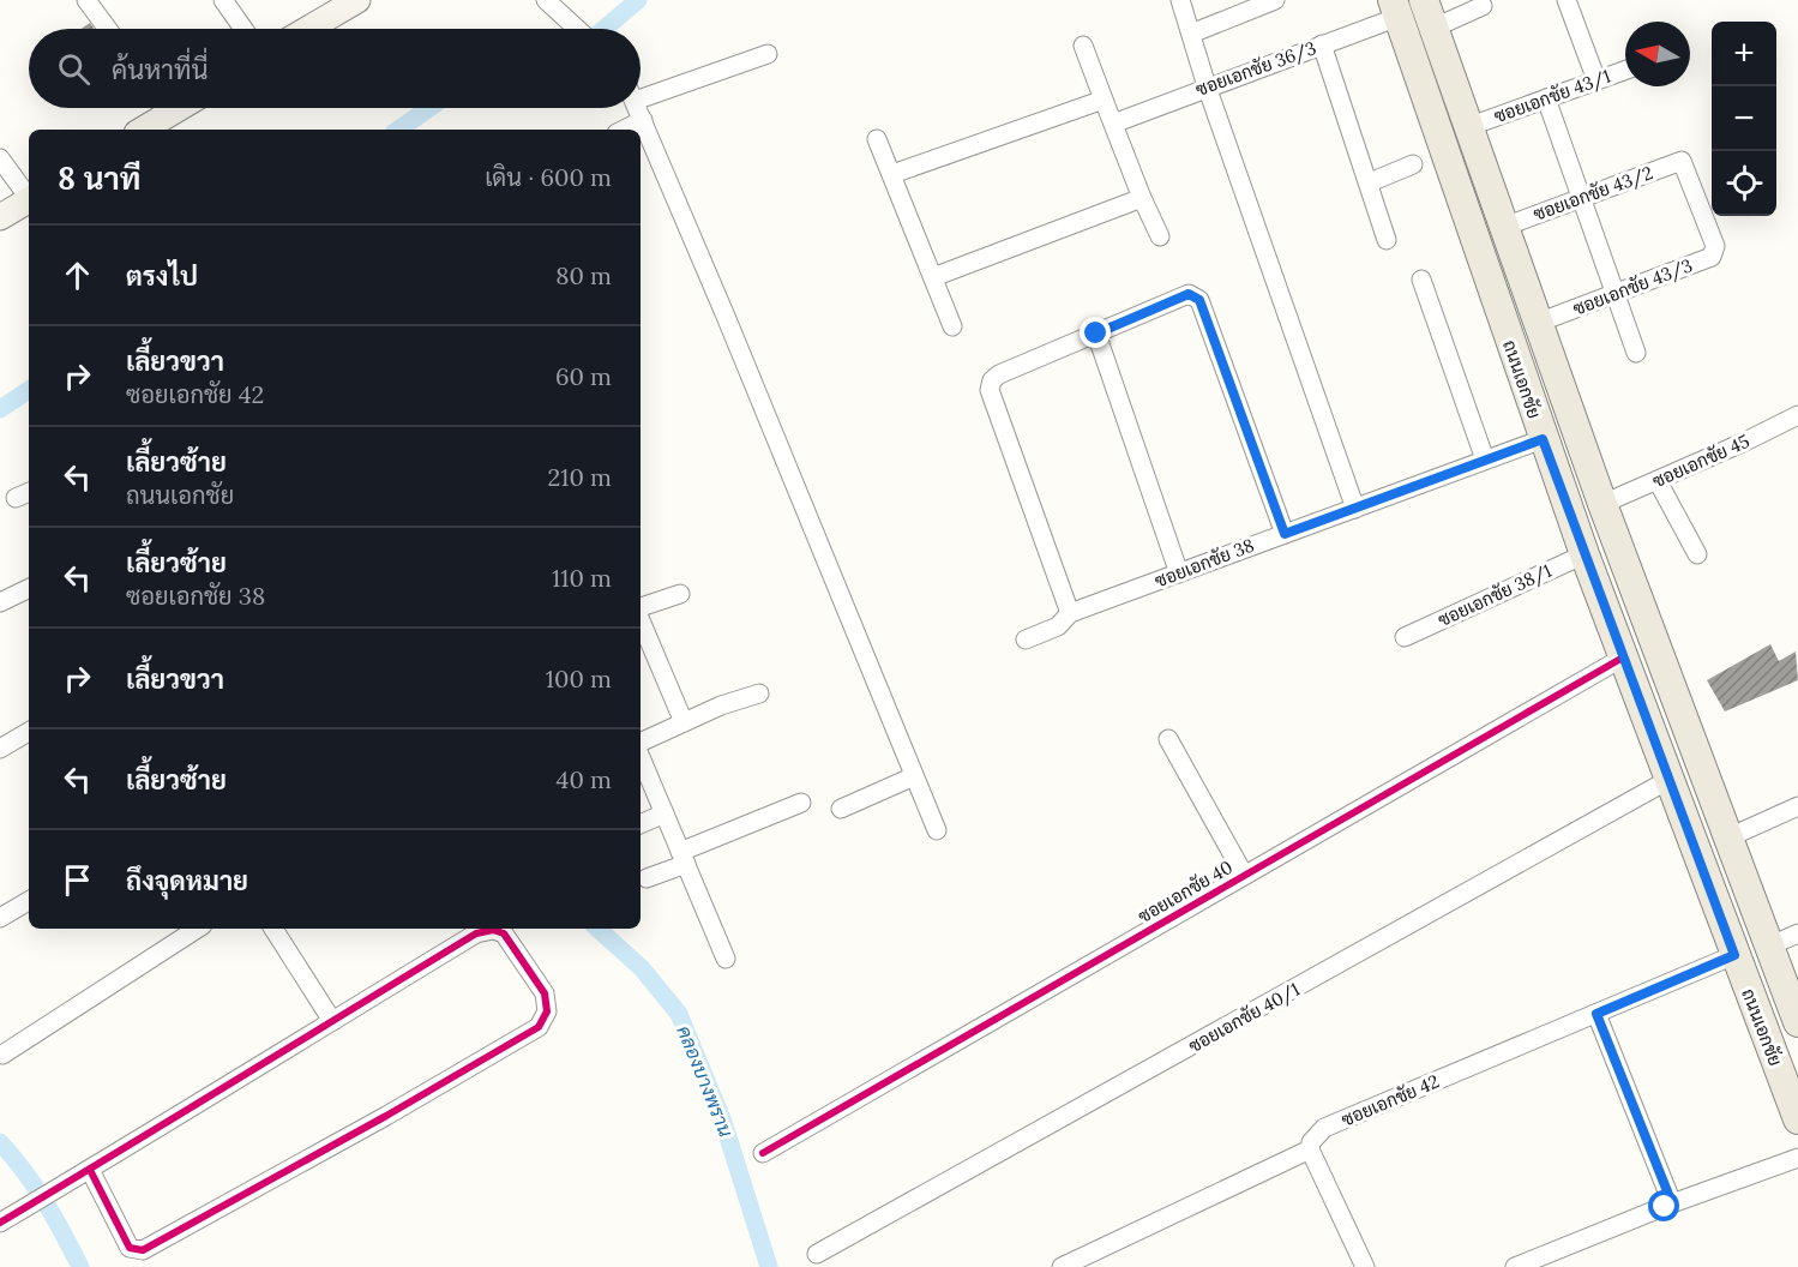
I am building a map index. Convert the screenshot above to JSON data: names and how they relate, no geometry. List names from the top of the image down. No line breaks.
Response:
{"streets":{"main road":["ถนนเอกชัย"],"street":["ซอยเอกชัย 36/3","ซอยเอกชัย 43/1","ซอยเอกชัย 43/2","ซอยเอกชัย 43/3","ซอยเอกชัย 45","ซอยเอกชัย 38","ซอยเอกชัย 38/1","ซอยเอกชัย 40","ซอยเอกชัย 40/1","ซอยเอกชัย 42"]},"crossings":[["ซอยเอกชัย 36/3","ถนนเอกชัย"],["ซอยเอกชัย 43/1","ถนนเอกชัย"],["ซอยเอกชัย 43/2","ซอยเอกชัย 43/3"],["ซอยเอกชัย 43/2","ถนนเอกชัย"],["ซอยเอกชัย 43/3","ถนนเอกชัย"],["ถนนเอกชัย","ซอยเอกชัย 45"],["ถนนเอกชัย","ซอยเอกชัย 38"],["ถนนเอกชัย","ซอยเอกชัย 38/1"],["ถนนเอกชัย","ซอยเอกชัย 40"],["ถนนเอกชัย","ซอยเอกชัย 40/1"],["ถนนเอกชัย","ซอยเอกชัย 42"]],"water":["คลองบางพราน"],"north":"left","page":{"map_buttons":["+","−"],"search":"ค้นหาที่นี่","heading":["8 นาที","เดิน · 600 m"],"list":[["ตรงไป","80 m"],["เลี้ยวขวา","ซอยเอกชัย 42","60 m"],["เลี้ยวซ้าย","ถนนเอกชัย","210 m"],["เลี้ยวซ้าย","ซอยเอกชัย 38","110 m"],["เลี้ยวขวา","100 m"],["เลี้ยวซ้าย","40 m"],"ถึงจุดหมาย"]}}
